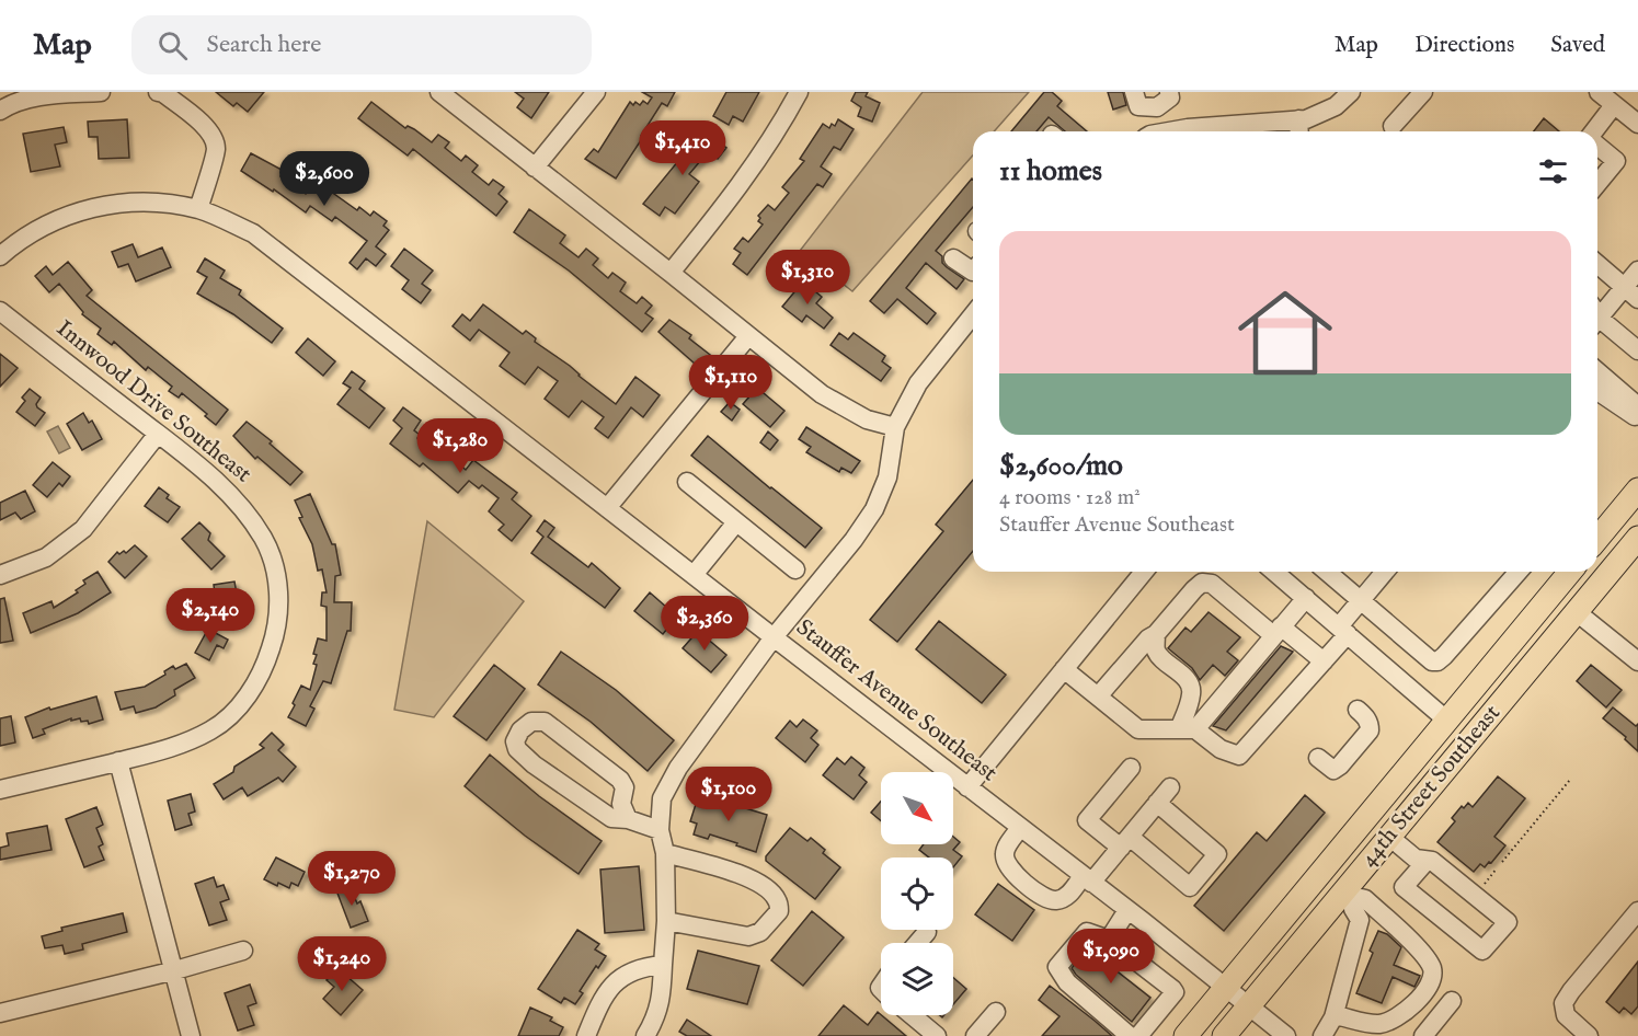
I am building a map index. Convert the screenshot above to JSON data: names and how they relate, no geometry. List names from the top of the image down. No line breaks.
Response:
{"streets":{"main road":["44th Street Southeast"],"street":["Innwood Drive Southeast","Stauffer Avenue Southeast"]},"crossings":[["Stauffer Avenue Southeast","44th Street Southeast"]],"north":"bottom right","page":{"header":"Map","search":"Search here","nav":["Map","Directions","Saved"],"price":["$1,410","$2,600","$1,310","$1,110","$1,280","$2,140","$2,360","$1,100","$1,270","$1,090","$1,240"],"heading":"11 homes","list":[{"name":"$2,600/mo","note":"4 rooms · 128 m² · Stauffer Avenue Southeast"}]}}
